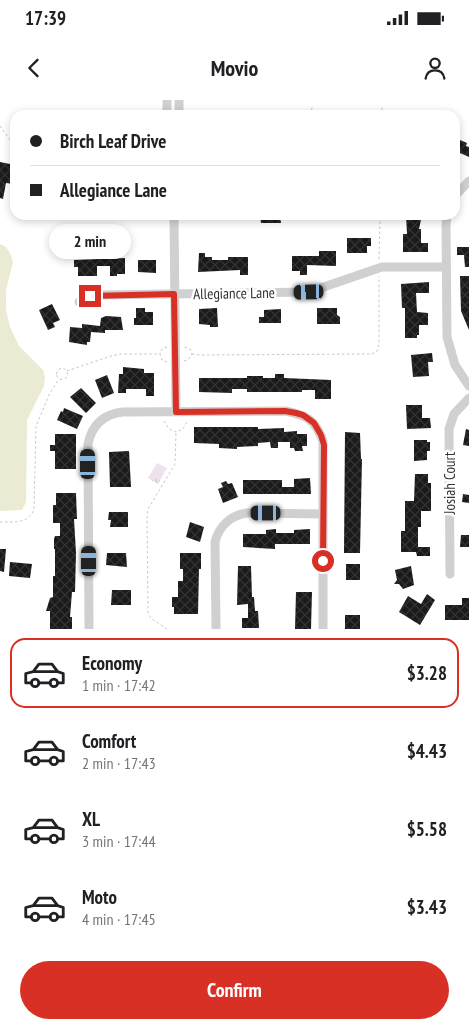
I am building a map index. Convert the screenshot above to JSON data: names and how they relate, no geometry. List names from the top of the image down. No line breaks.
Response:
{"streets":{"street":["Allegiance Lane","Josiah Court"]},"page":{"status":"17:39","header":"Movio","banner":["Birch Leaf Drive","Allegiance Lane"],"bubble":"2 min","list":[{"name":"Economy","note":"1 min · 17:42","value":"$3.28"},{"name":"Comfort","note":"2 min · 17:43","value":"$4.43"},{"name":"XL","note":"3 min · 17:44","value":"$5.58"},{"name":"Moto","note":"4 min · 17:45","value":"$3.43"}],"buttons":"Confirm"}}
